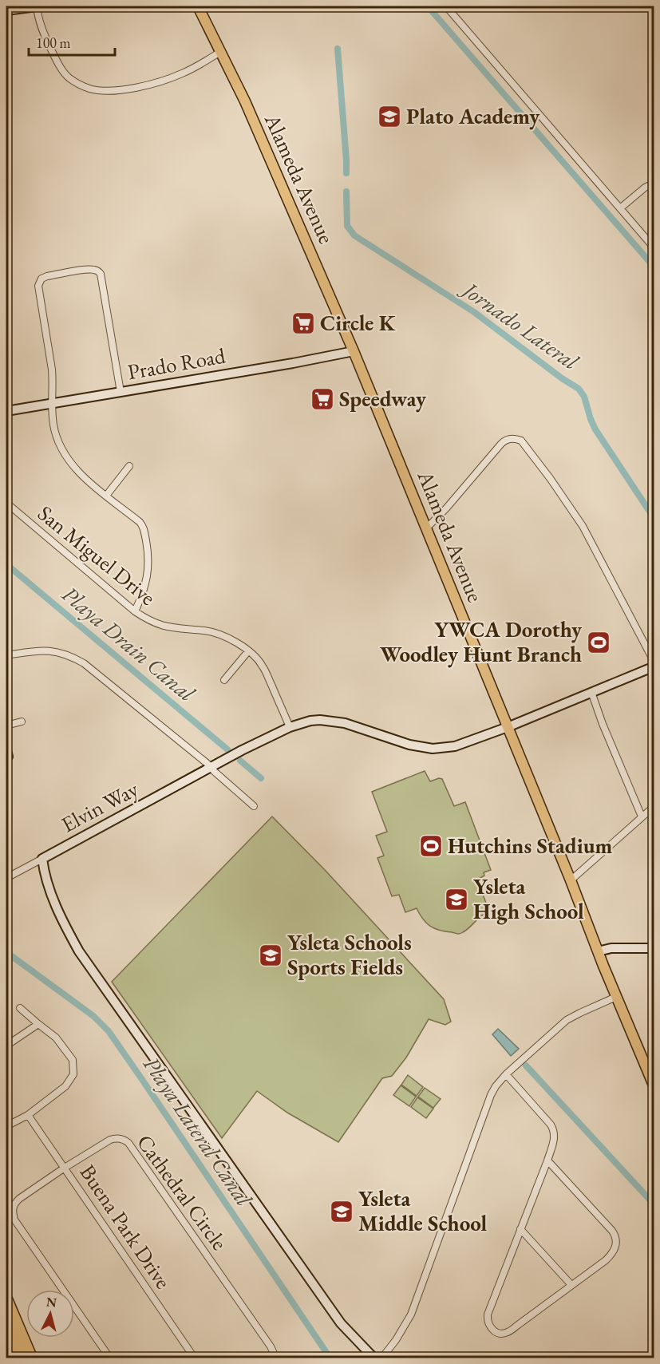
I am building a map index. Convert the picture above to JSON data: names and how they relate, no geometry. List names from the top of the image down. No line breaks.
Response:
{"streets":{"main road":["Alameda Avenue"],"street":["Prado Road","San Miguel Drive","Elvin Way","Cathedral Circle","Buena Park Drive"]},"crossings":[["Alameda Avenue","Prado Road"],["Alameda Avenue","Elvin Way"],["San Miguel Drive","Elvin Way"],["Cathedral Circle","Buena Park Drive"]],"water":["Jornado Lateral","Playa Drain Canal","Playa Lateral Canal"],"places":{"school or university":["Plato Academy","Ysleta High School","Ysleta Schools Sports Fields","Ysleta Middle School"],"supermarket":["Circle K","Speedway"],"sports":["YWCA Dorothy Woodley Hunt Branch","Hutchins Stadium"]},"scale_bar":"100 m","north":"top"}
